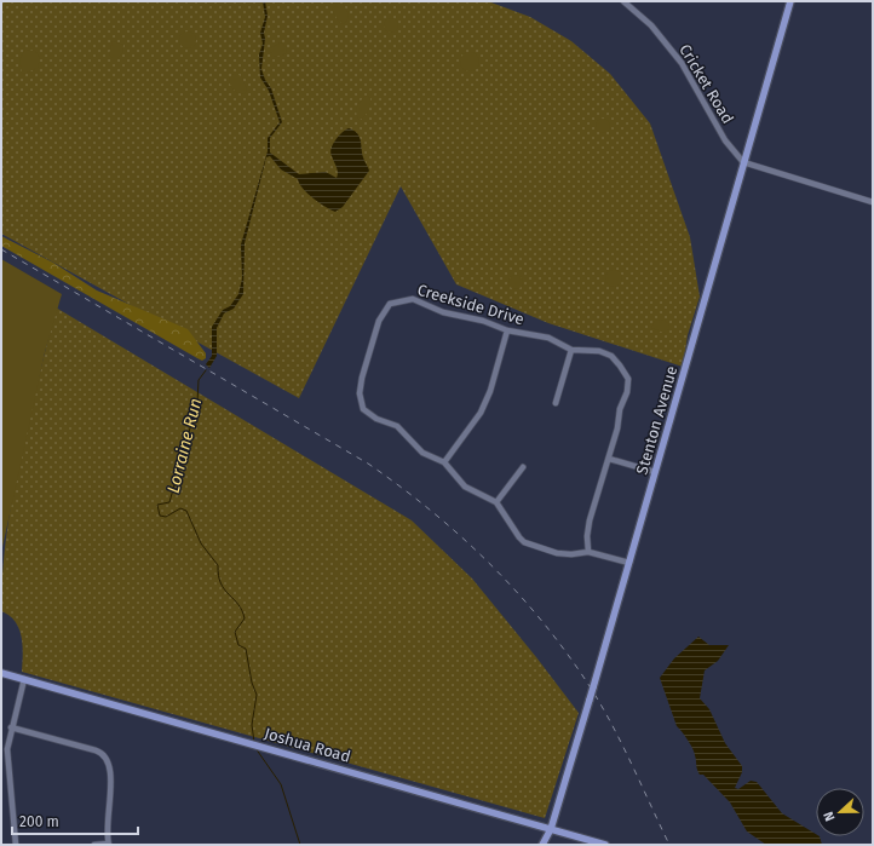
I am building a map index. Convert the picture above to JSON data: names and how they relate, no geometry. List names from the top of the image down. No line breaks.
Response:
{"streets":{"main road":["Stenton Avenue","Joshua Road"],"street":["Cricket Road","Creekside Drive"]},"crossings":[["Cricket Road","Stenton Avenue"],["Stenton Avenue","Joshua Road"]],"water":["Lorraine Run"],"scale_bar":"200 m","north":"left"}
